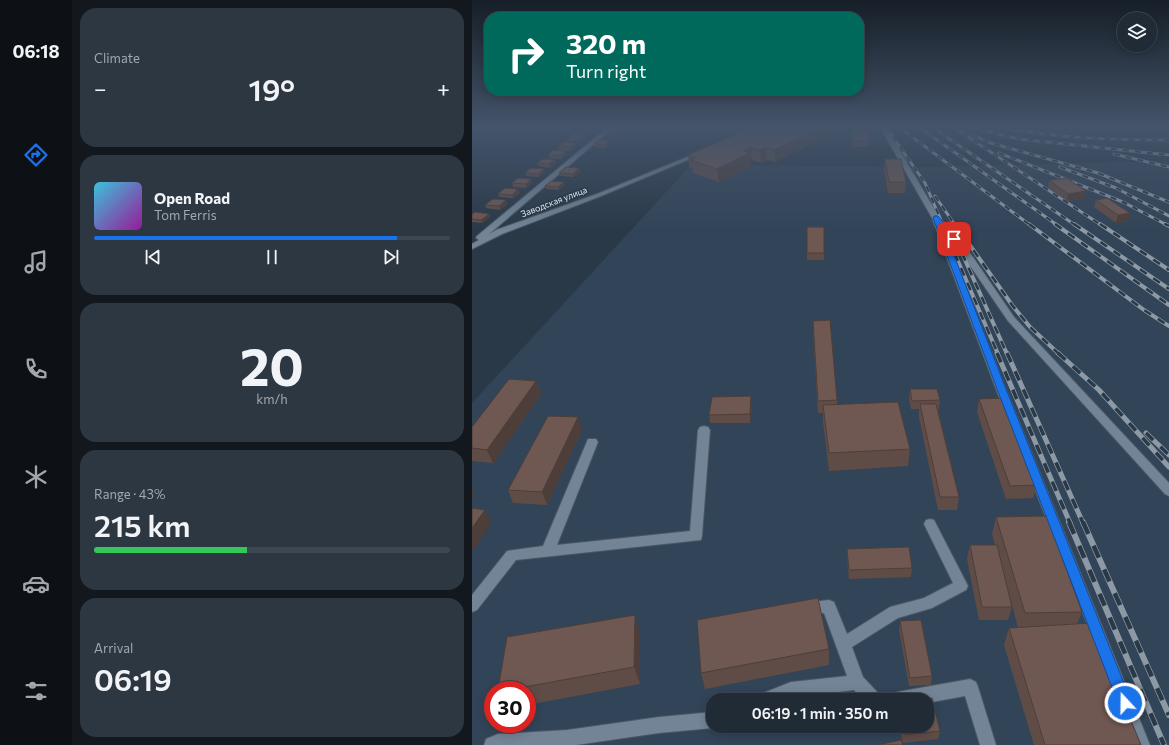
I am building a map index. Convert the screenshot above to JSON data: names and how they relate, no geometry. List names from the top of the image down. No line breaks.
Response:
{"streets":{"street":["Заводская улица"]},"page":{"tabs":"06:18","tile":["Climate",["20","km/h"],["Range · 43%","215 km"],["Arrival","06:19"]],"turn":["320 m","Turn right"],"heat":["−","19°","+"],"song":["Open Road","Tom Ferris"],"limit":"30","trip":"06:19 · 1 min · 350 m"}}
